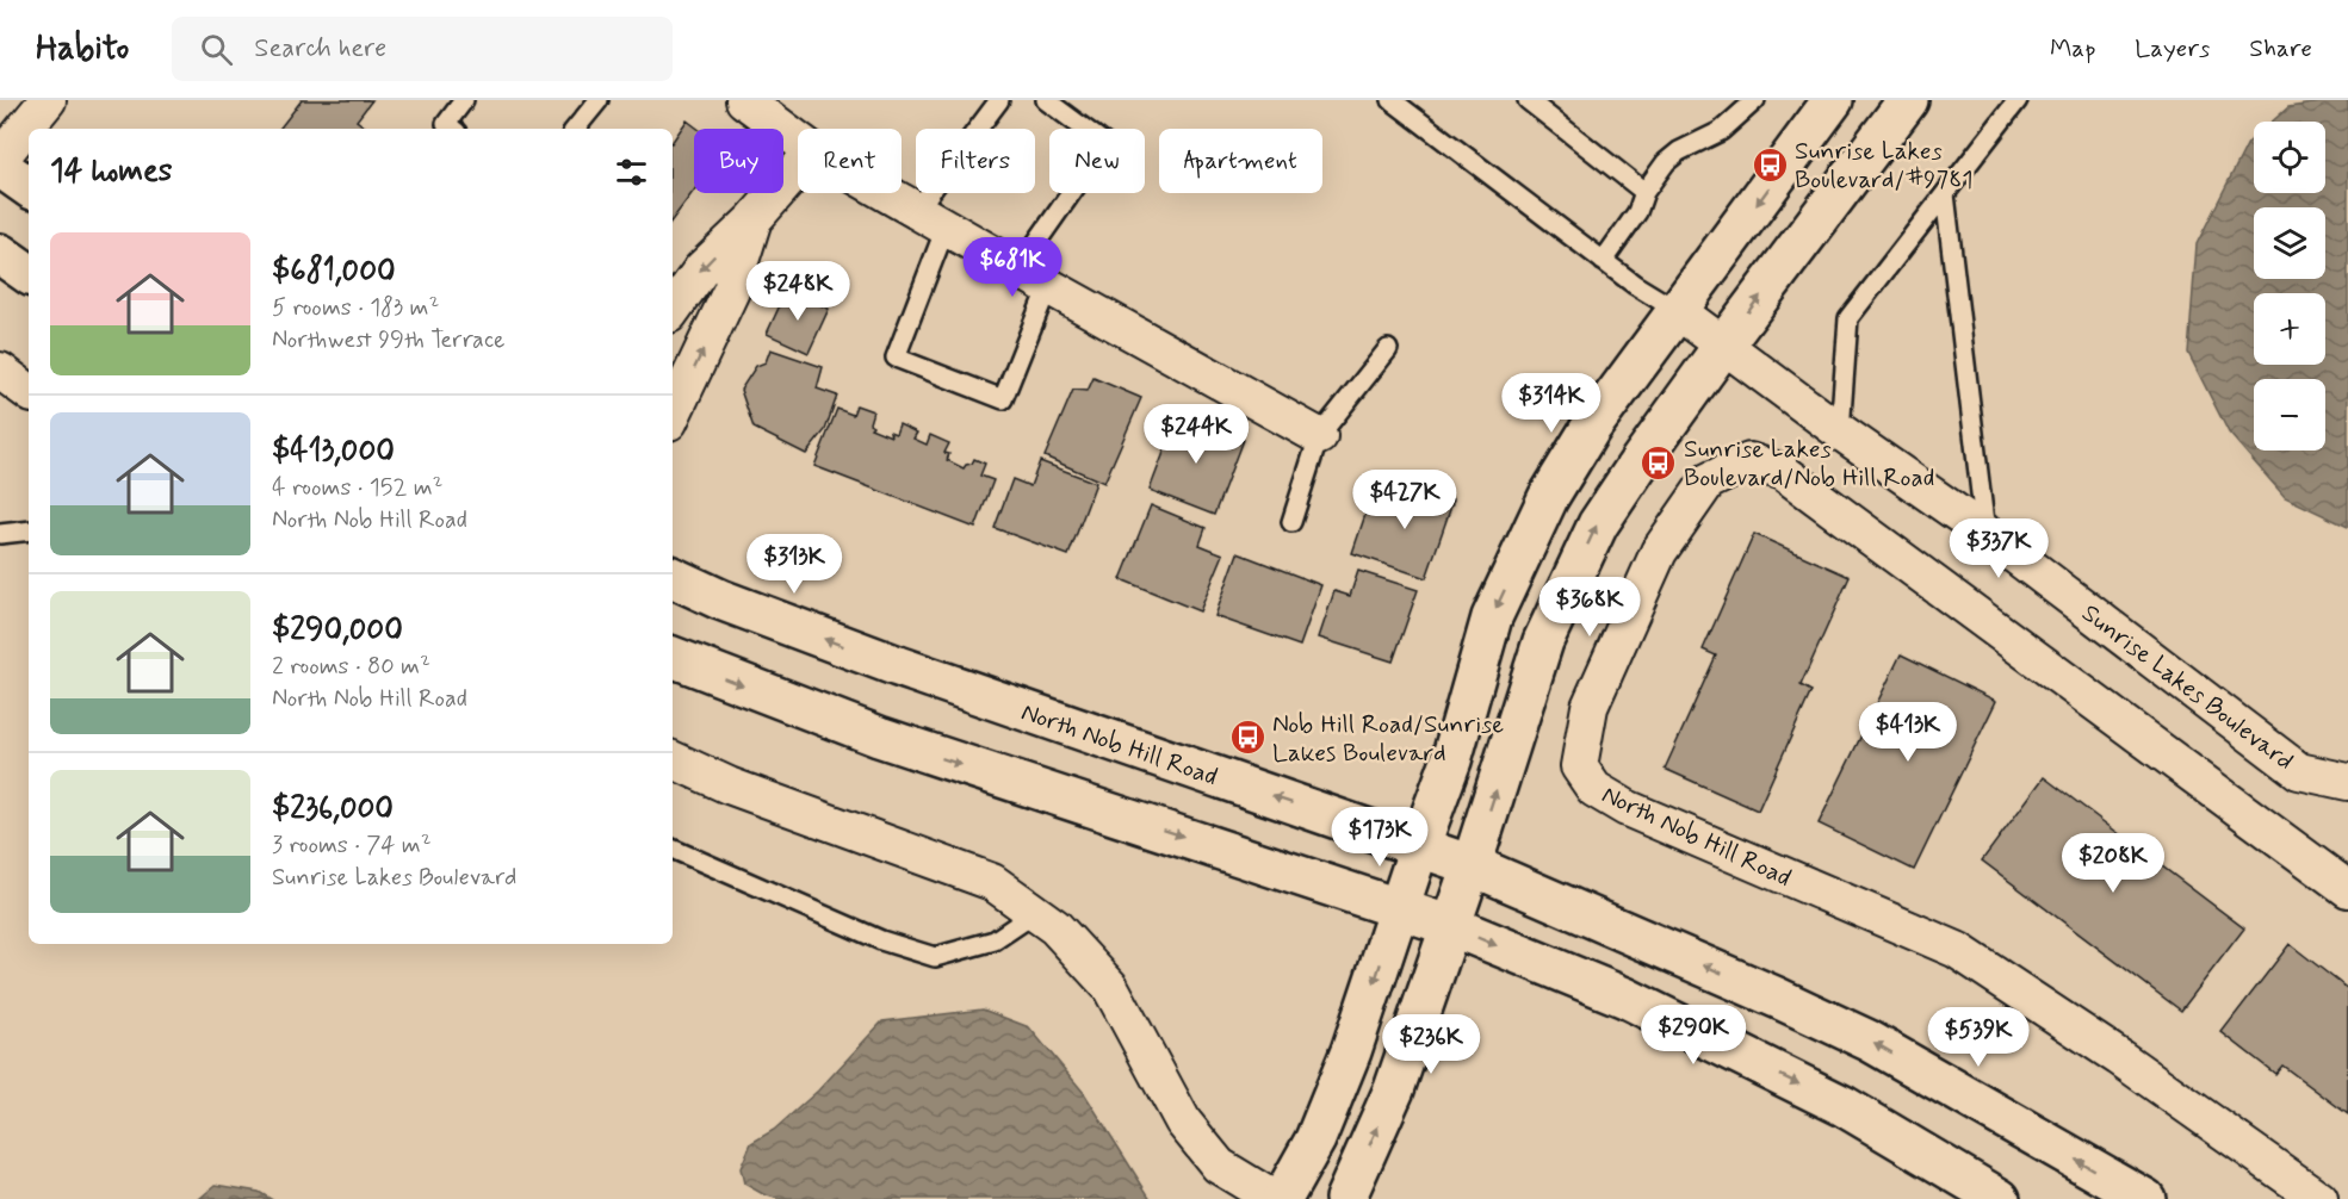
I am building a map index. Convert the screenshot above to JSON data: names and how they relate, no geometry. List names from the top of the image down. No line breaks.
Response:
{"streets":{"main road":["North Nob Hill Road"],"street":["Sunrise Lakes Boulevard"]},"places":{"bus stop":["Sunrise Lakes Boulevard/#9781","Sunrise Lakes Boulevard/Nob Hill Road","Nob Hill Road/Sunrise Lakes Boulevard"]},"page":{"header":"Habito","search":"Search here","nav":["Map","Layers","Share"],"map_buttons":["+","−"],"chip":["Buy","Rent","Filters","New","Apartment"],"heading":"14 homes","list":[{"name":"$681,000","note":"5 rooms · 183 m² · Northwest 99th Terrace"},{"name":"$413,000","note":"4 rooms · 152 m² · North Nob Hill Road"},{"name":"$290,000","note":"2 rooms · 80 m² · North Nob Hill Road"},{"name":"$236,000","note":"3 rooms · 74 m² · Sunrise Lakes Boulevard"}],"price":["$681K","$248K","$314K","$244K","$427K","$337K","$313K","$368K","$413K","$173K","$208K","$290K","$539K","$236K"]}}
